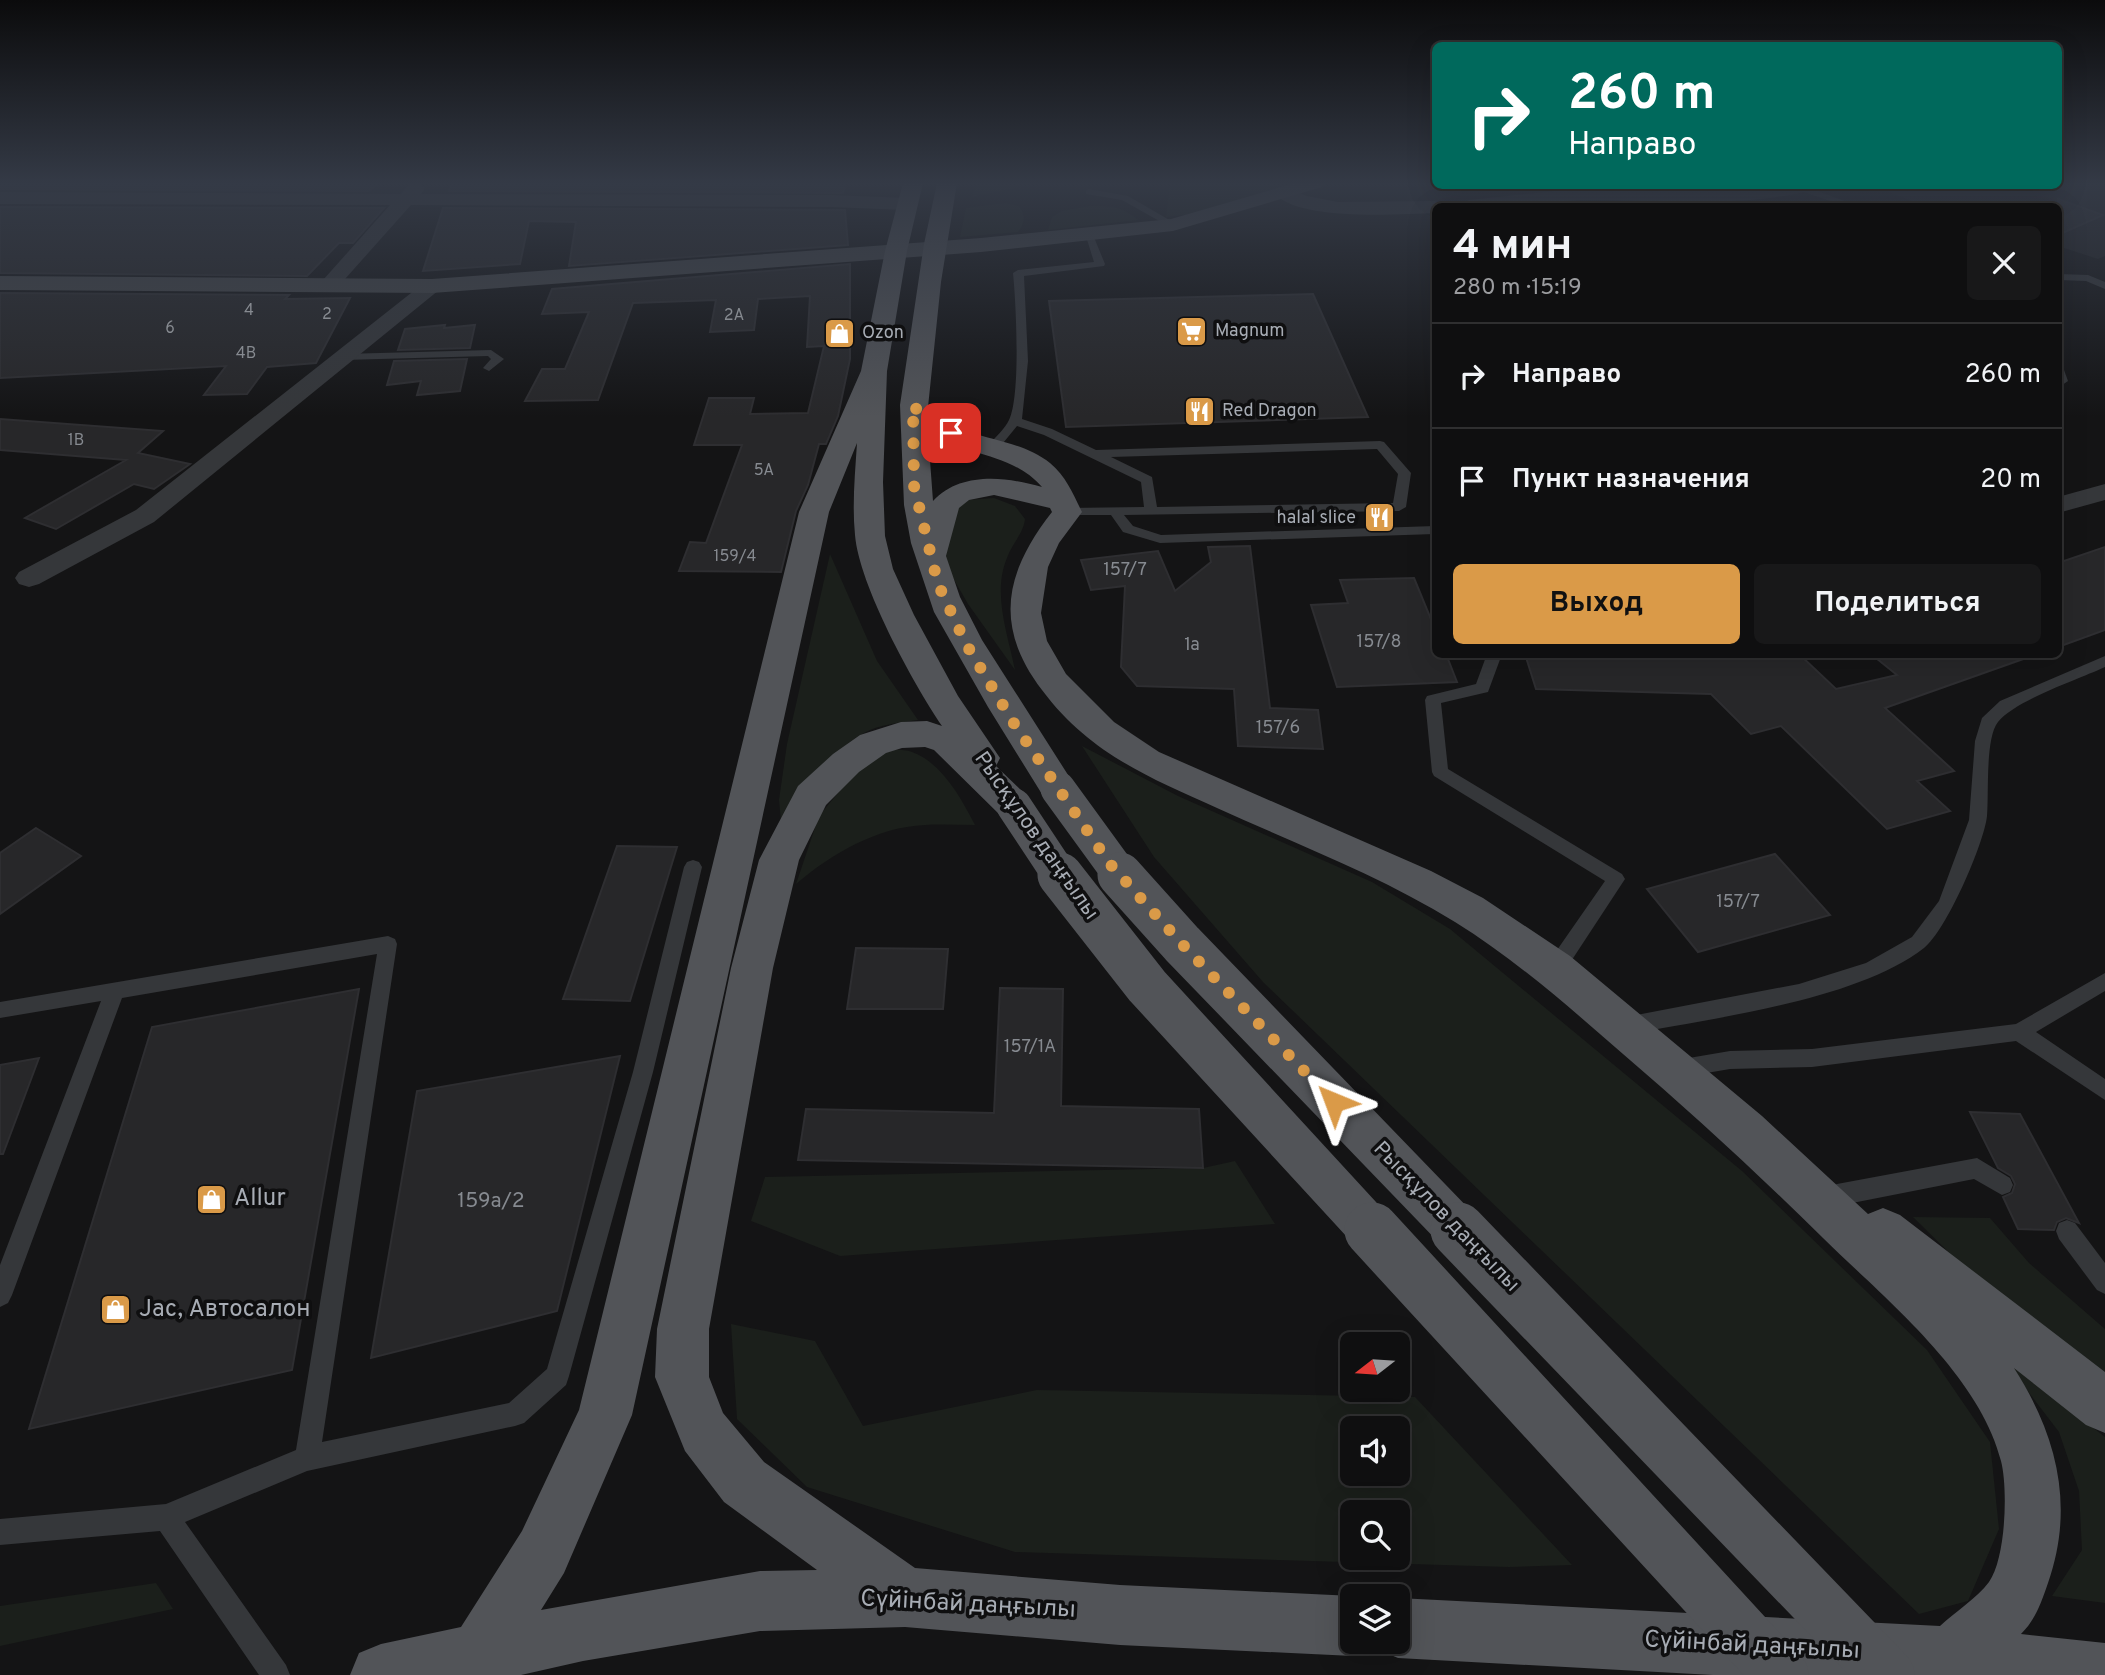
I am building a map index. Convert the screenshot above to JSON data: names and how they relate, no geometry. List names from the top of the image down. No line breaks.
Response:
{"streets":{"main road":["Рысқұлов даңғылы","Сүйінбай даңғылы"]},"places":{"supermarket":["Magnum"],"shop":["Ozon","Allur","Jac, Автосалон"],"restaurant":["Red Dragon","halal slice"]},"house_numbers":["4","2","2А","6","4В","1В","5А","159/4","157/7","157/8","1а","157/6","157/7","157/1А","159а/2"],"north":"left","page":{"turn":["260 m","Направо"],"heading":["4 мин","280 m · 15:19"],"list":[{"name":"Направо","value":"260 m"},{"name":"Пункт назначения","value":"20 m"}],"buttons":["Выход","Поделиться"]}}
